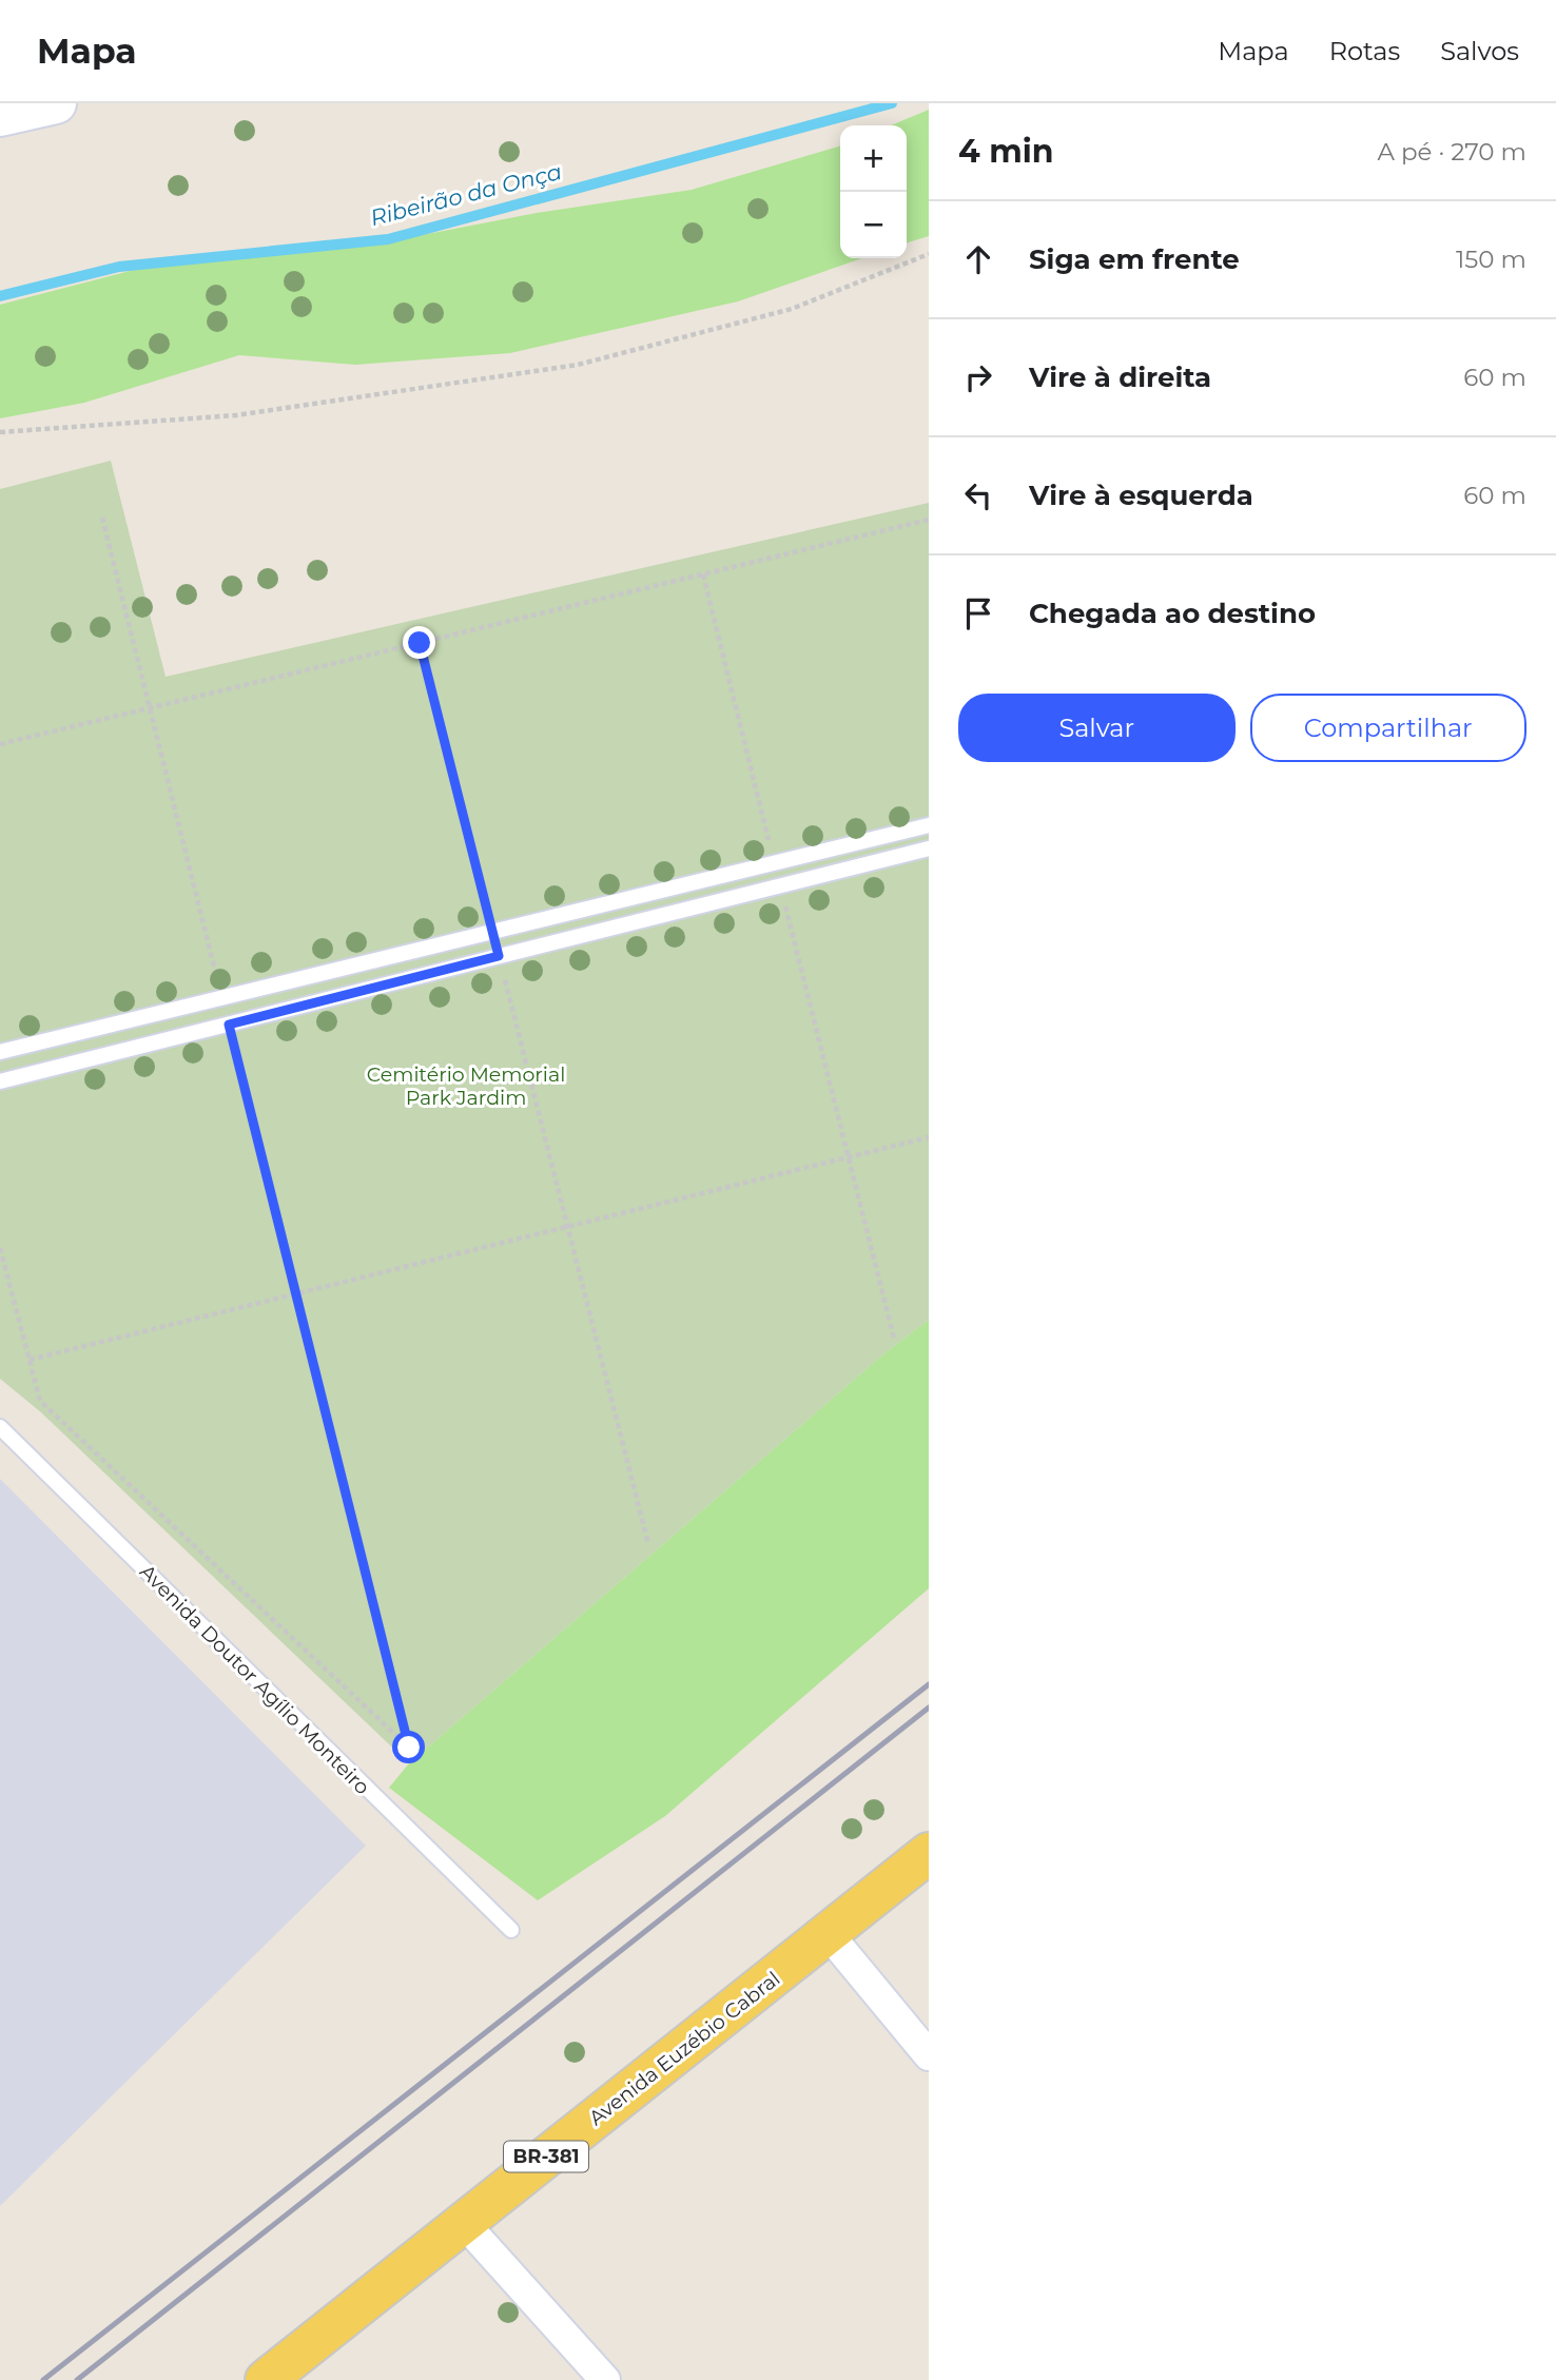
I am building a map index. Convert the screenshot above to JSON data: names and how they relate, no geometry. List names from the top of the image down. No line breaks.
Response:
{"streets":{"main road":["Avenida Euzébio Cabral","BR-381"],"lane":["Avenida Doutor Agílio Monteiro"]},"water":["Ribeirão da Onça"],"parks":["Cemitério Memorial Park Jardim"],"page":{"header":"Mapa","nav":["Mapa","Rotas","Salvos"],"heading":["4 min","A pé · 270 m"],"map_buttons":["+","−"],"list":[["Siga em frente","150 m"],["Vire à direita","60 m"],["Vire à esquerda","60 m"],"Chegada ao destino"],"buttons":["Salvar","Compartilhar"]}}
